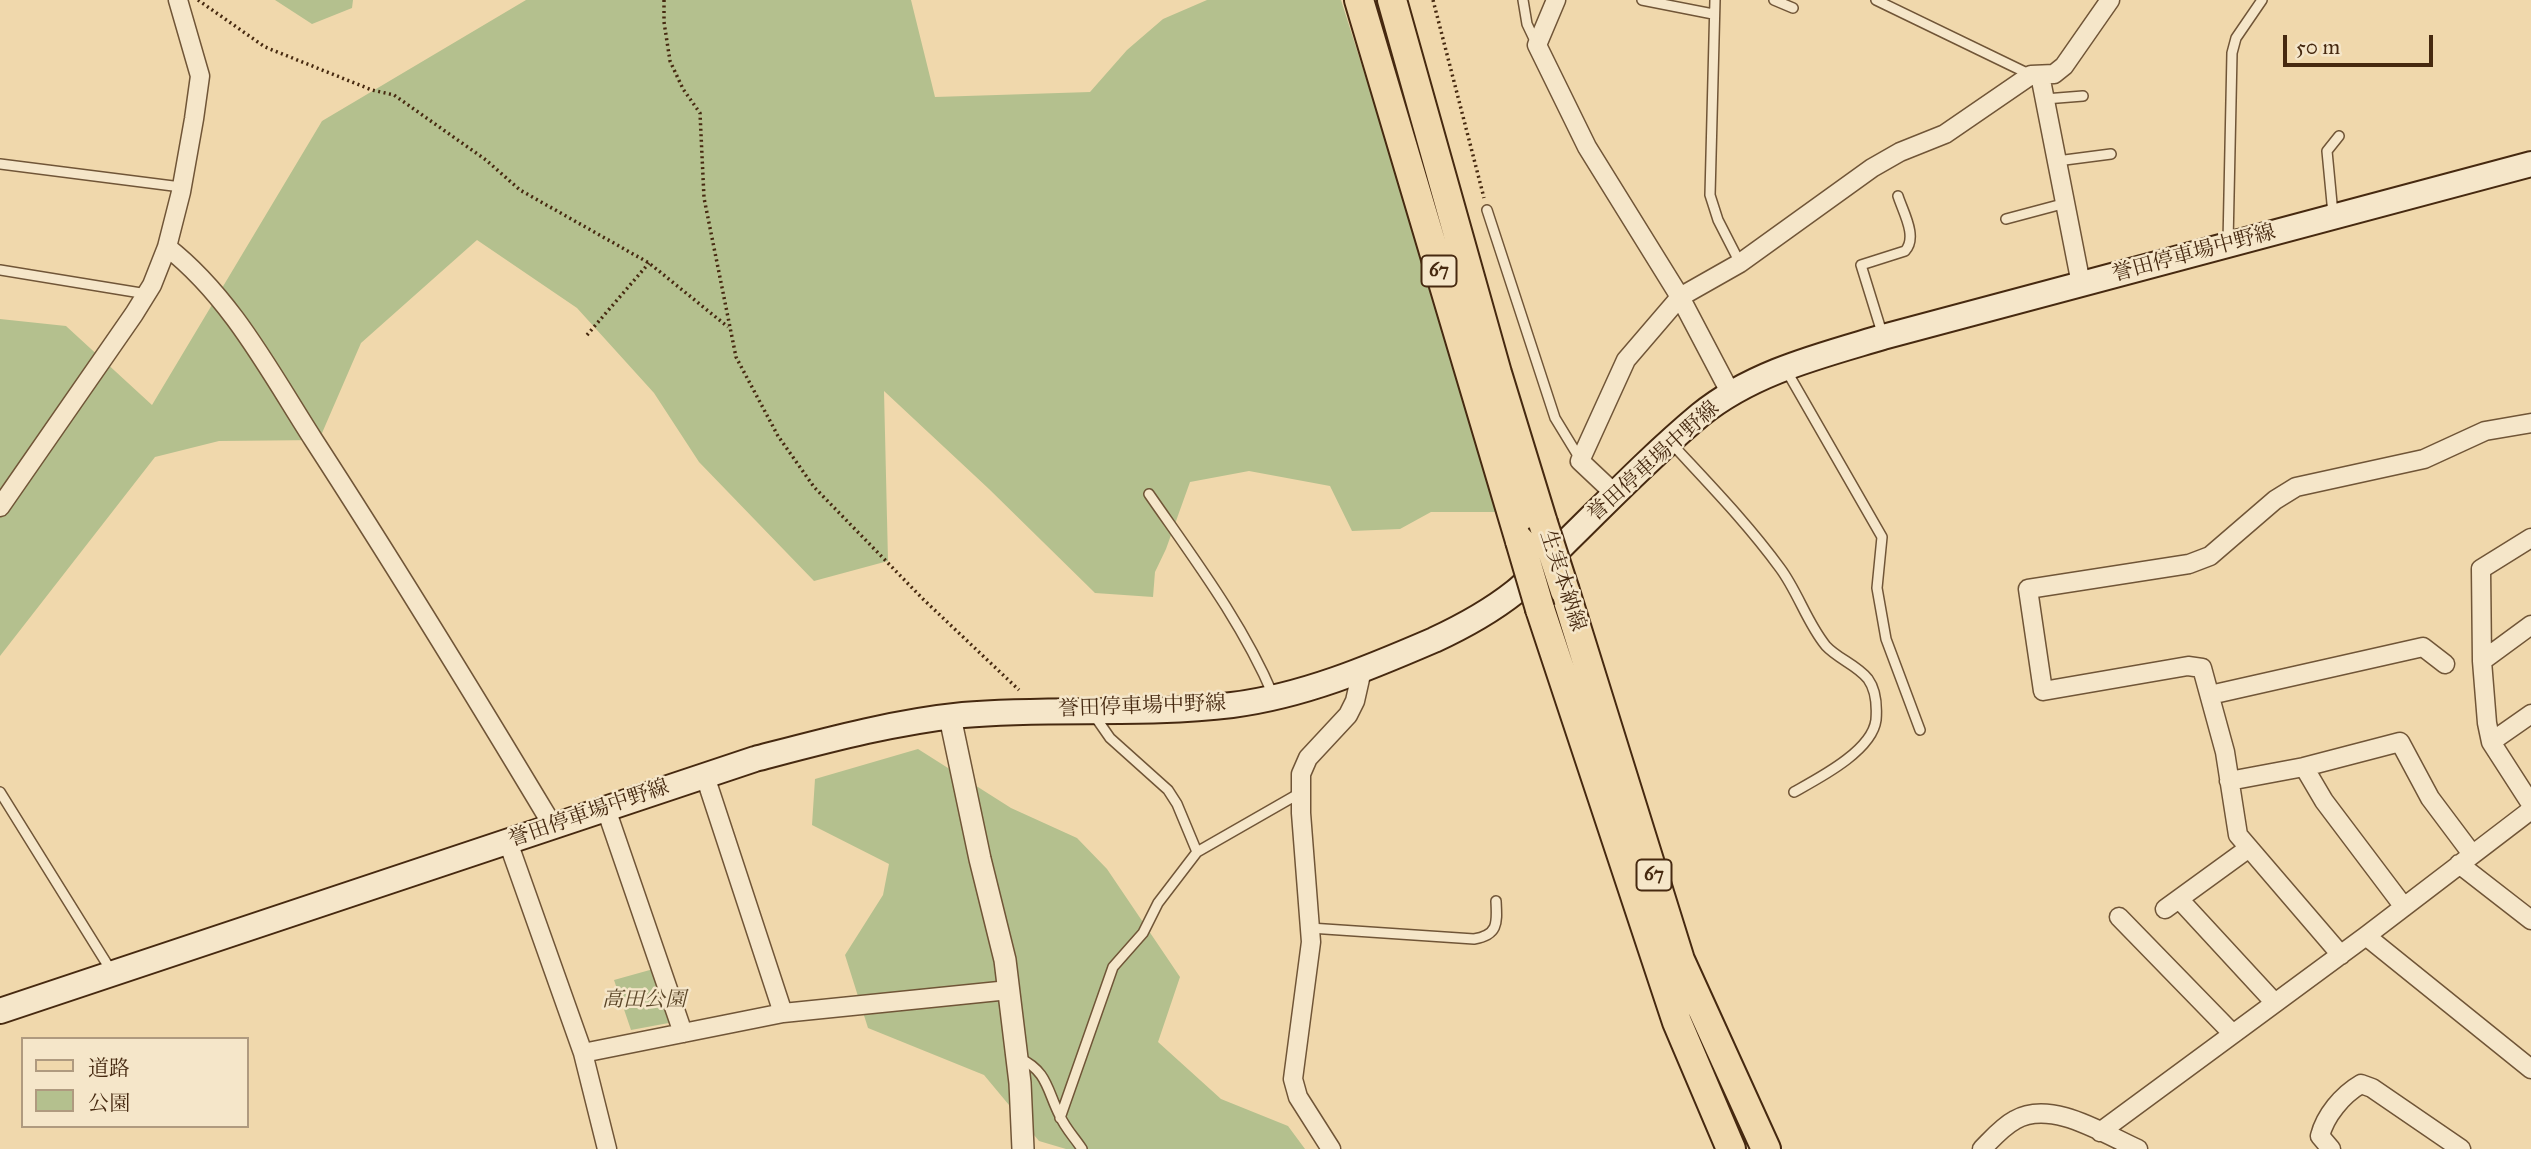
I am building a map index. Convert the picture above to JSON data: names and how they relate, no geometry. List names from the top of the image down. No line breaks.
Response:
{"streets":{"main road":["誉田停車場中野線","67","生実本納線"]},"parks":["高田公園"],"legend":["道路","公園"],"scale_bar":"50 m"}
